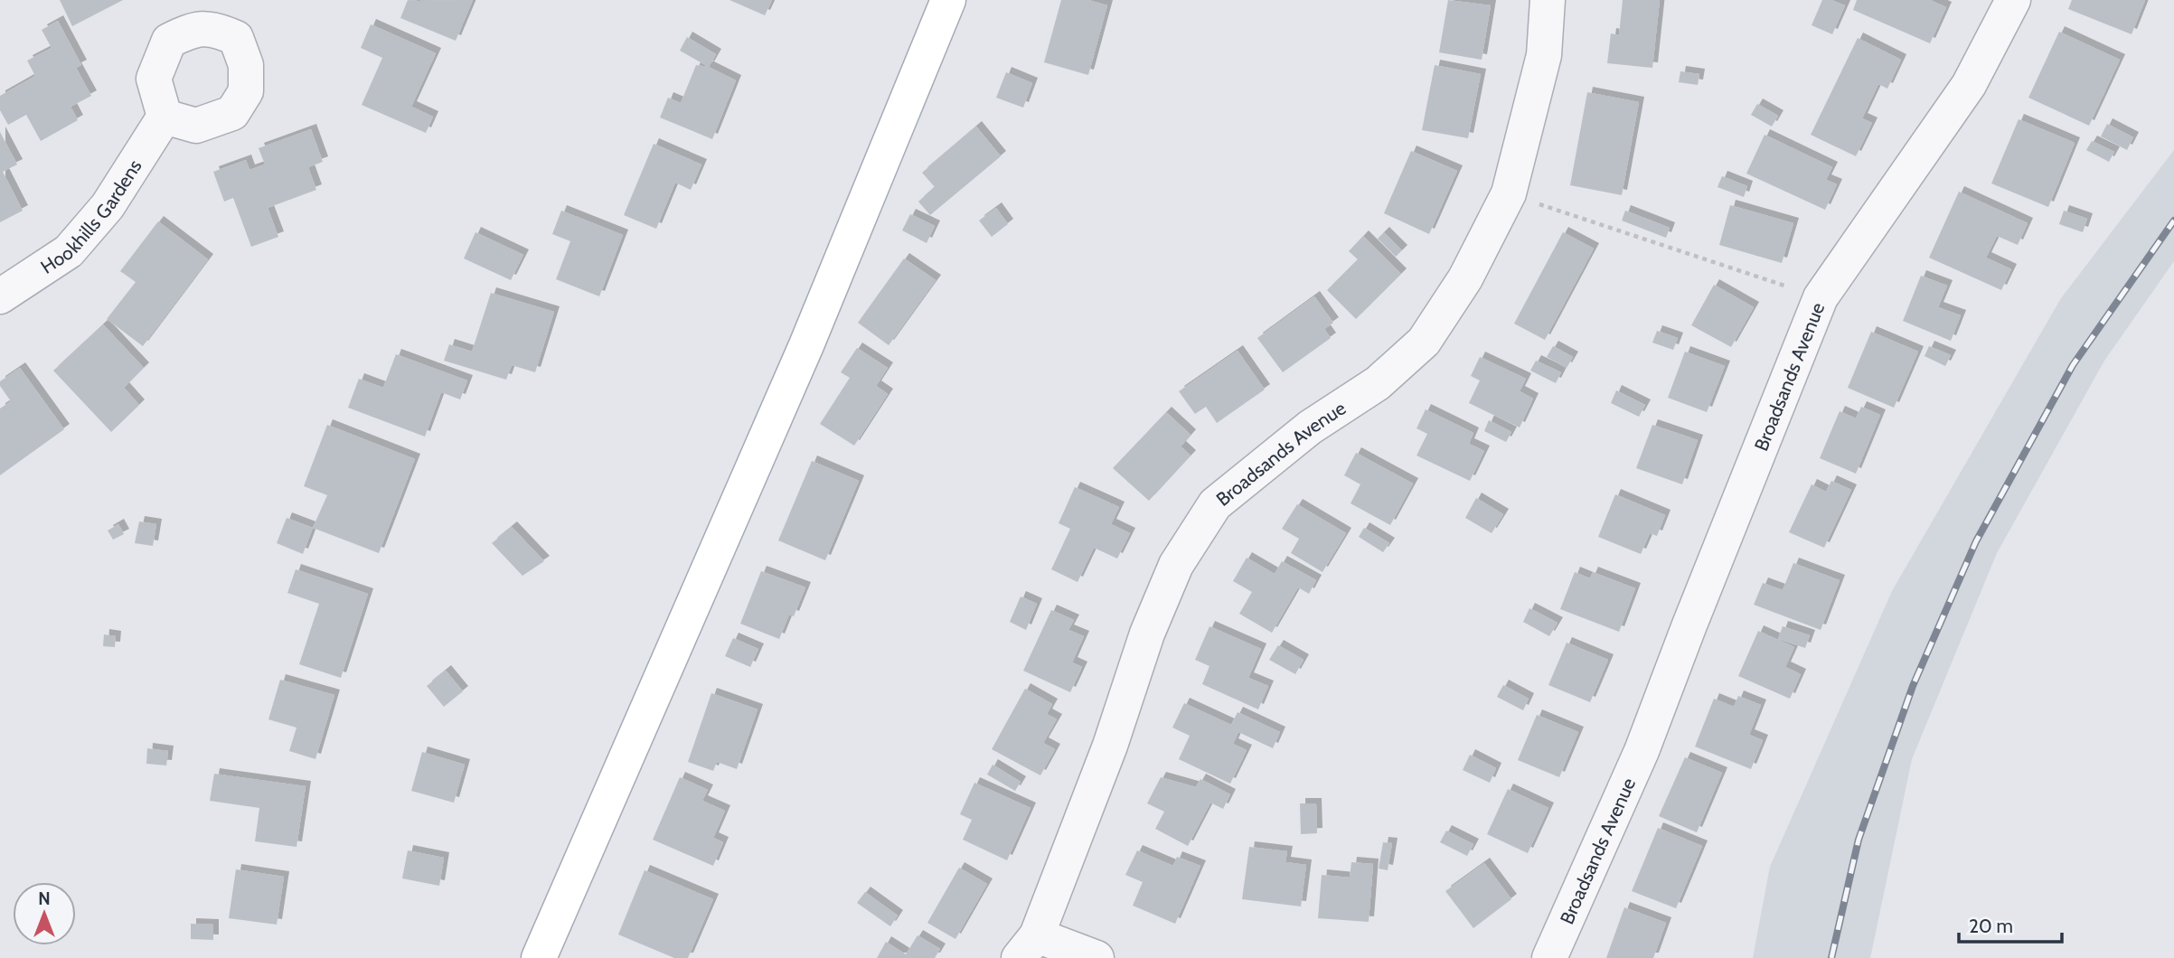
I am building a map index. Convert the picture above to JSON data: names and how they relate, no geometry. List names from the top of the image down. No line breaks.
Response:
{"streets":{"street":["Hookhills Gardens","Broadsands Avenue"]},"scale_bar":"20 m","north":"top"}
